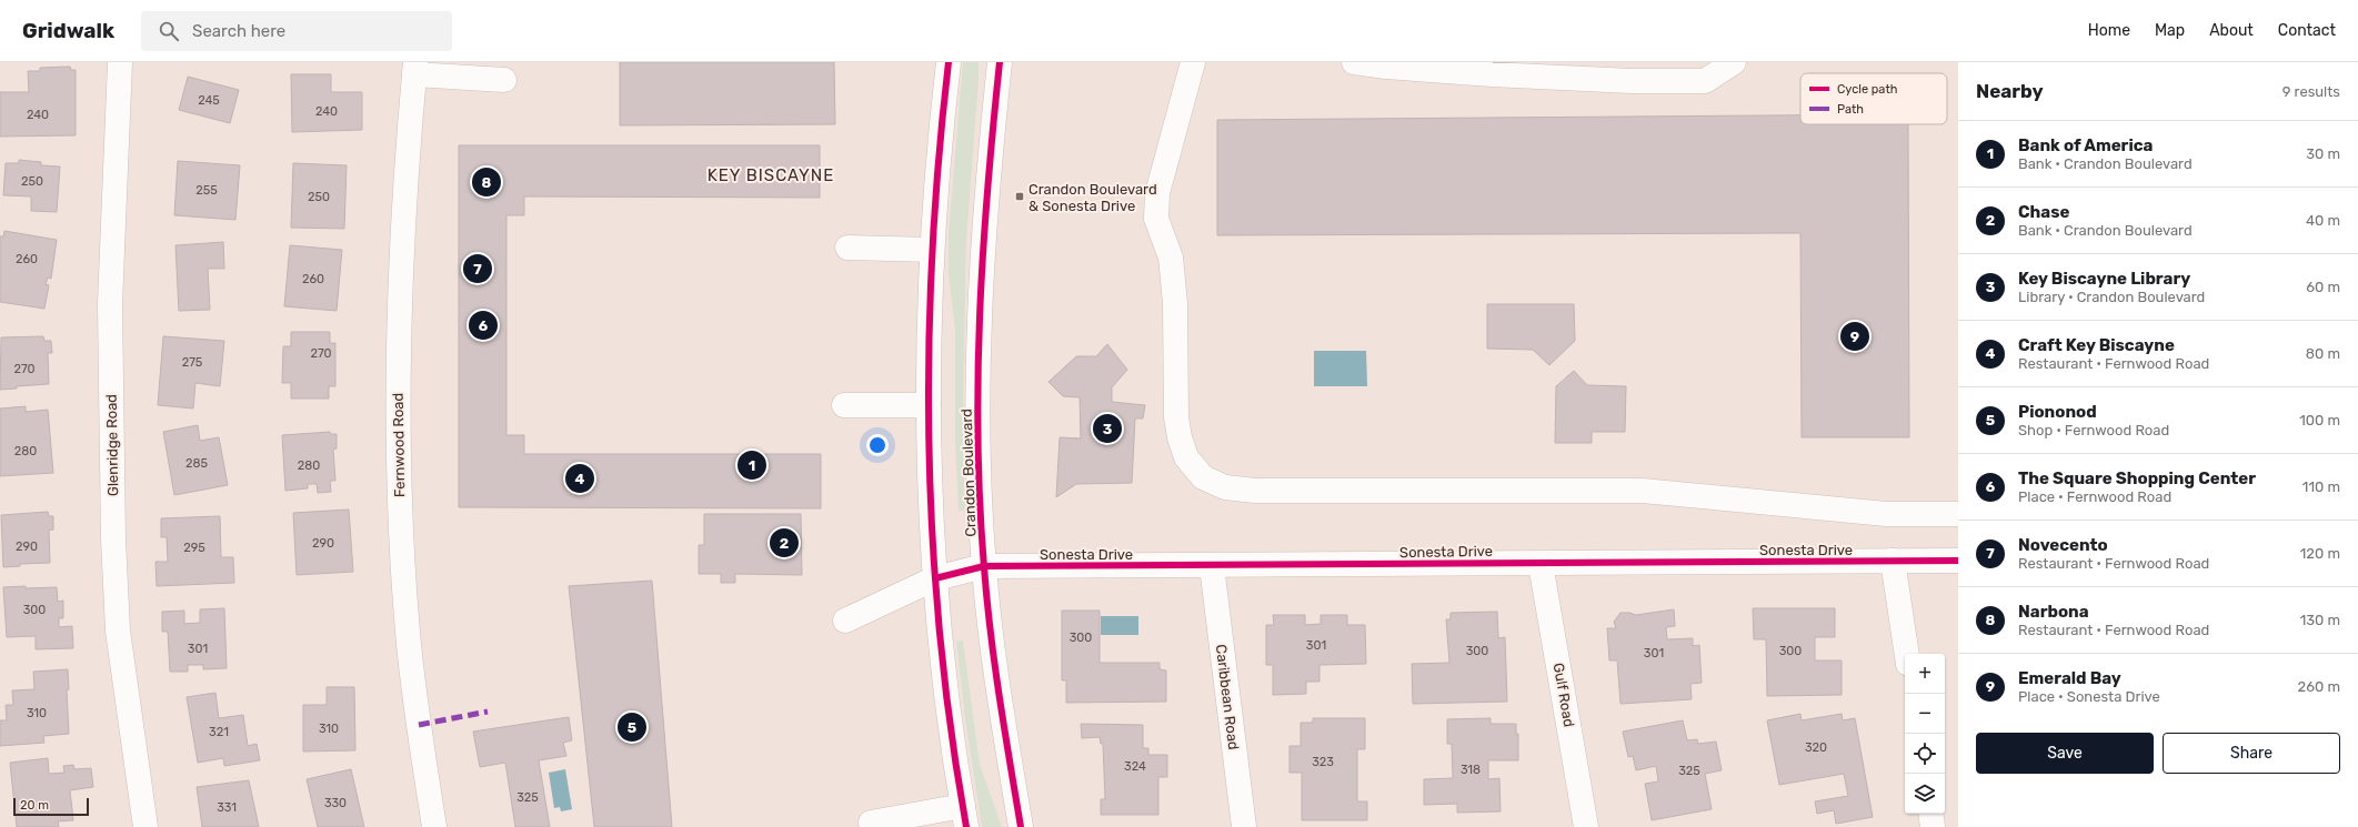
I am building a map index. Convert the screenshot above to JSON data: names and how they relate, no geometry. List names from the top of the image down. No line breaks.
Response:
{"streets":{"street":["Glenridge Road","Fernwood Road","Crandon Boulevard","Sonesta Drive","Gulf Road","Caribbean Road"]},"crossings":[["Crandon Boulevard","Sonesta Drive"],["Sonesta Drive","Gulf Road"],["Sonesta Drive","Caribbean Road"]],"districts":["KEY BISCAYNE"],"places":{"transit":["Crandon Boulevard & Sonesta Drive"]},"house_numbers":["245","240","240","250","255","250","260","260","270","275","270","280","285","280","290","290","295","300","300","301","301","300","300","301","310","310","321","320","323","324","318","325","325","330","331"],"legend":["Cycle path","Path"],"scale_bar":"20 m","page":{"header":"Gridwalk","search":"Search here","nav":["Home","Map","About","Contact"],"heading":["Nearby","9 results"],"list":[{"mark":"1","name":"Bank of America","note":"Bank · Crandon Boulevard","value":"30 m"},{"mark":"2","name":"Chase","note":"Bank · Crandon Boulevard","value":"40 m"},{"mark":"3","name":"Key Biscayne Library","note":"Library · Crandon Boulevard","value":"60 m"},{"mark":"4","name":"Craft Key Biscayne","note":"Restaurant · Fernwood Road","value":"80 m"},{"mark":"5","name":"Piononod","note":"Shop · Fernwood Road","value":"100 m"},{"mark":"6","name":"The Square Shopping Center","note":"Place · Fernwood Road","value":"110 m"},{"mark":"7","name":"Novecento","note":"Restaurant · Fernwood Road","value":"120 m"},{"mark":"8","name":"Narbona","note":"Restaurant · Fernwood Road","value":"130 m"},{"mark":"9","name":"Emerald Bay","note":"Place · Sonesta Drive","value":"260 m"}],"pins":["8","7","6","9","3","1","4","2","5"],"map_buttons":["+","−"],"buttons":["Save","Share"],"scale":"20 m"}}
